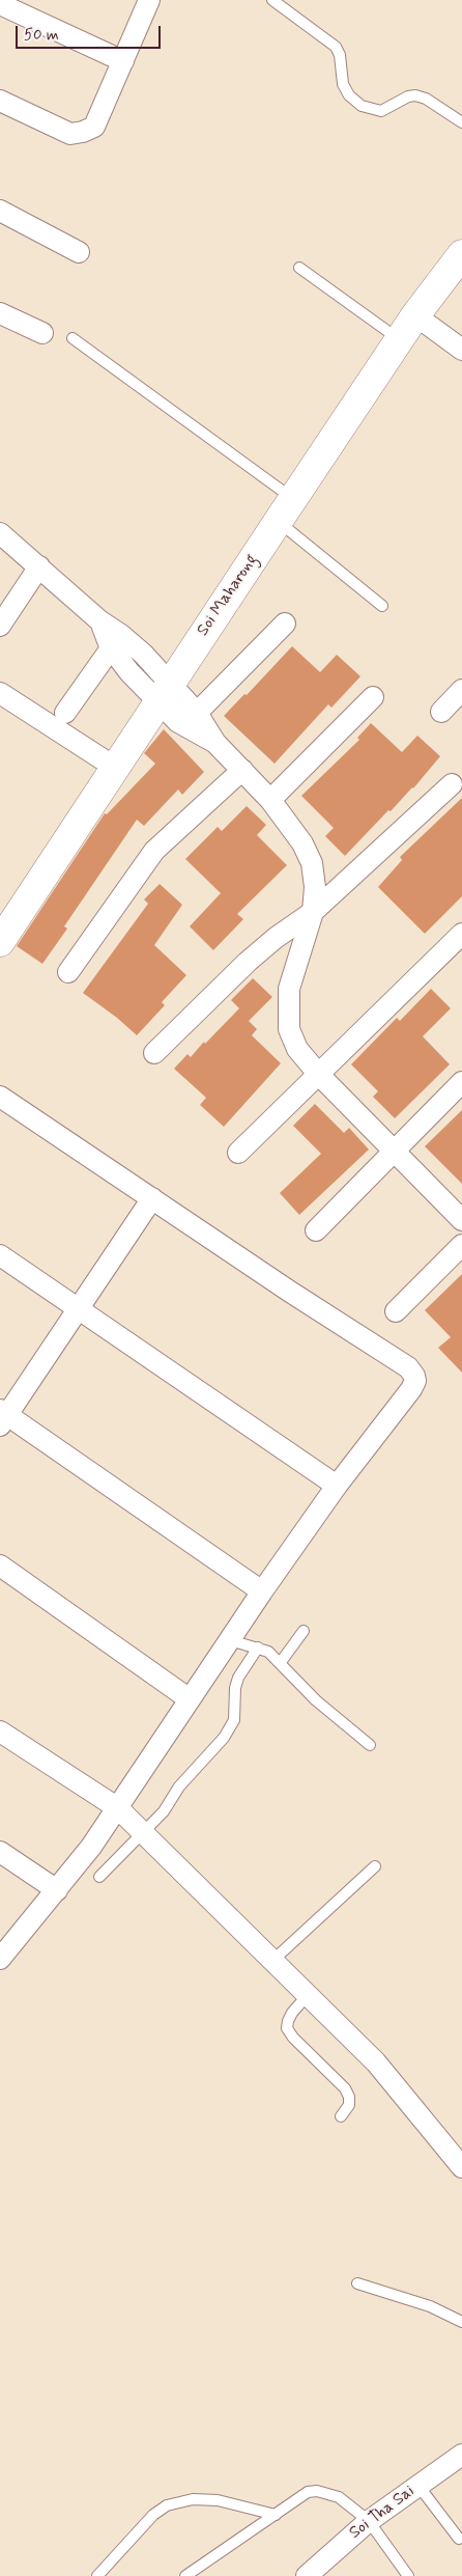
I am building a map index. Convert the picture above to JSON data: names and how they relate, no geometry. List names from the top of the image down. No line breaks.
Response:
{"streets":{"street":["Soi Maharong","Soi Tha Sai"]},"scale_bar":"50 m"}
